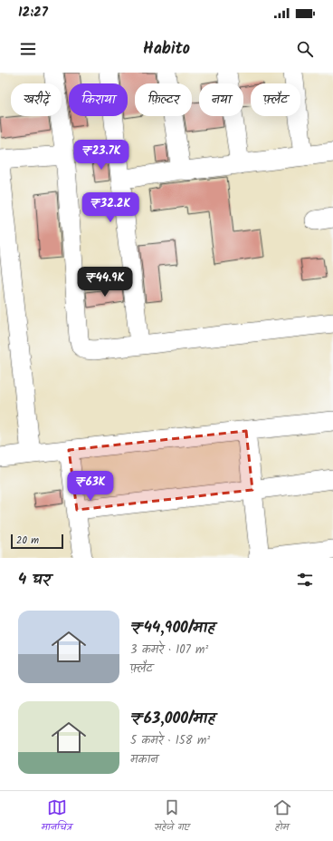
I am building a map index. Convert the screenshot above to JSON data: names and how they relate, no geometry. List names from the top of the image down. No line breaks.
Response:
{"scale_bar":"20 m","page":{"status":"12:27","header":"Habito","chip":["खरीदें","किराया","फ़िल्टर","नया","फ़्लैट"],"price":["₹23.7K","₹32.2K","₹44.9K","₹63K"],"scale":"20 m","heading":"4 घर","list":[{"name":"₹44,900/माह","note":"3 कमरे · 107 m² · फ़्लैट"},{"name":"₹63,000/माह","note":"5 कमरे · 158 m² · मकान"}],"tabs":["मानचित्र","सहेजे गए","होम"]}}
